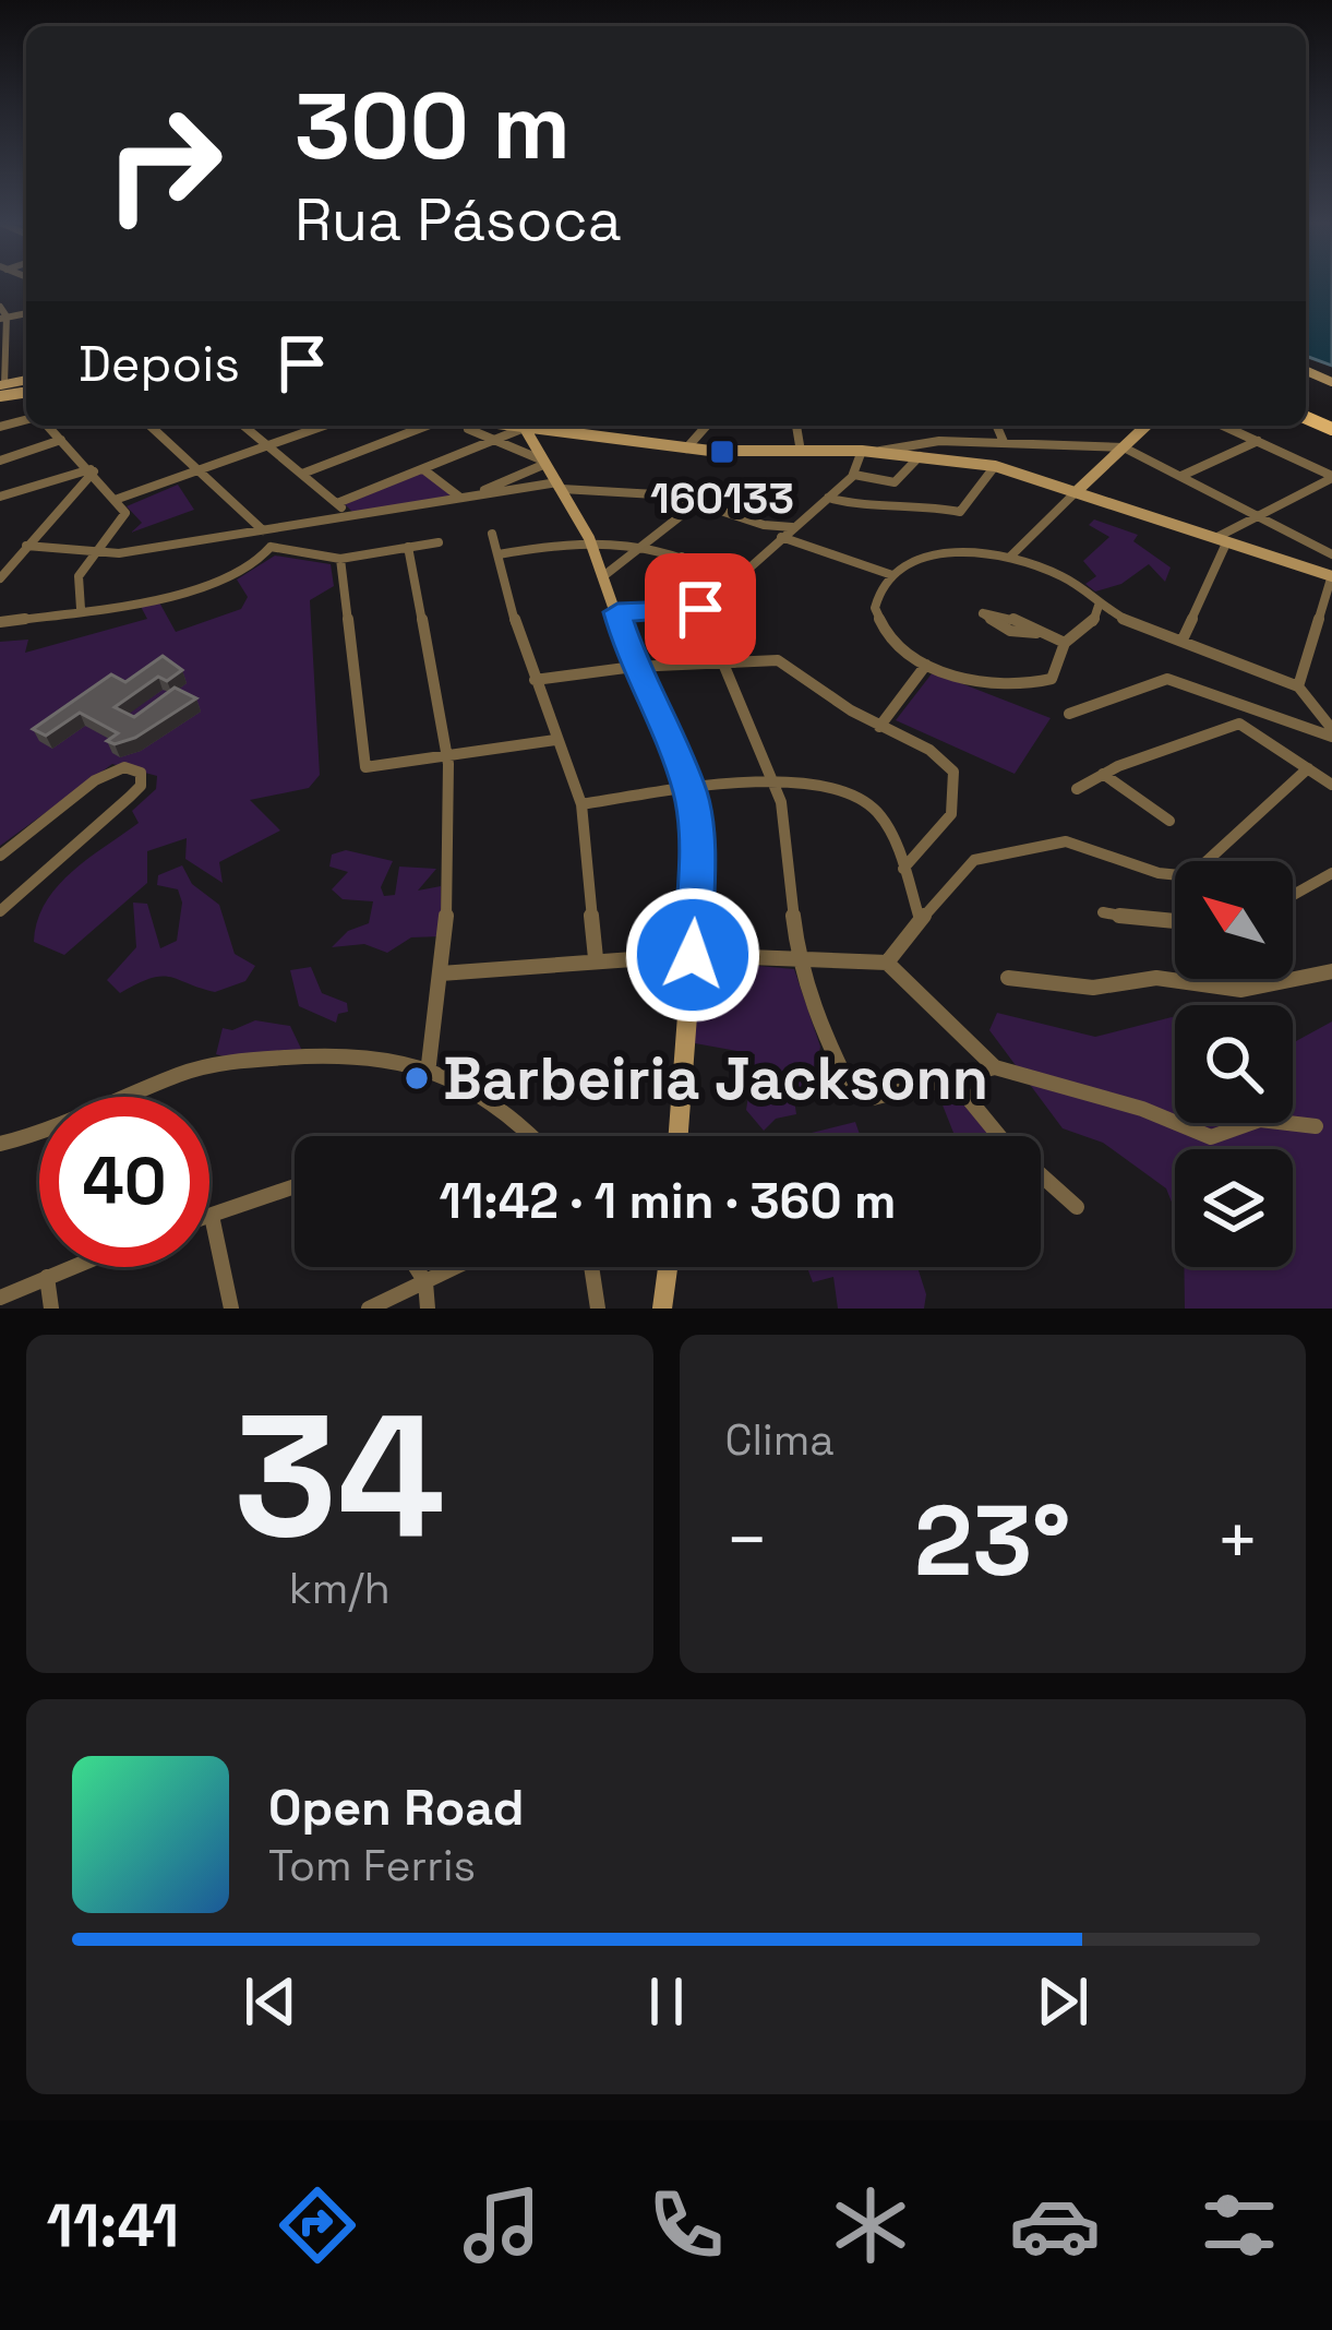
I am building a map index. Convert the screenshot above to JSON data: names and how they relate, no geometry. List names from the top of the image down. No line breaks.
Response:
{"places":{"transit":["160133"],"other":["Barbeiria Jacksonn"]},"north":"top left","page":{"turn":["300 m","Rua Pásoca"],"then":"Depois","limit":"40","trip":"11:42 · 1 min · 360 m","tile":[["34","km/h"],"Clima"],"heat":["−","23°","+"],"song":["Open Road","Tom Ferris"],"tabs":"11:41"}}
